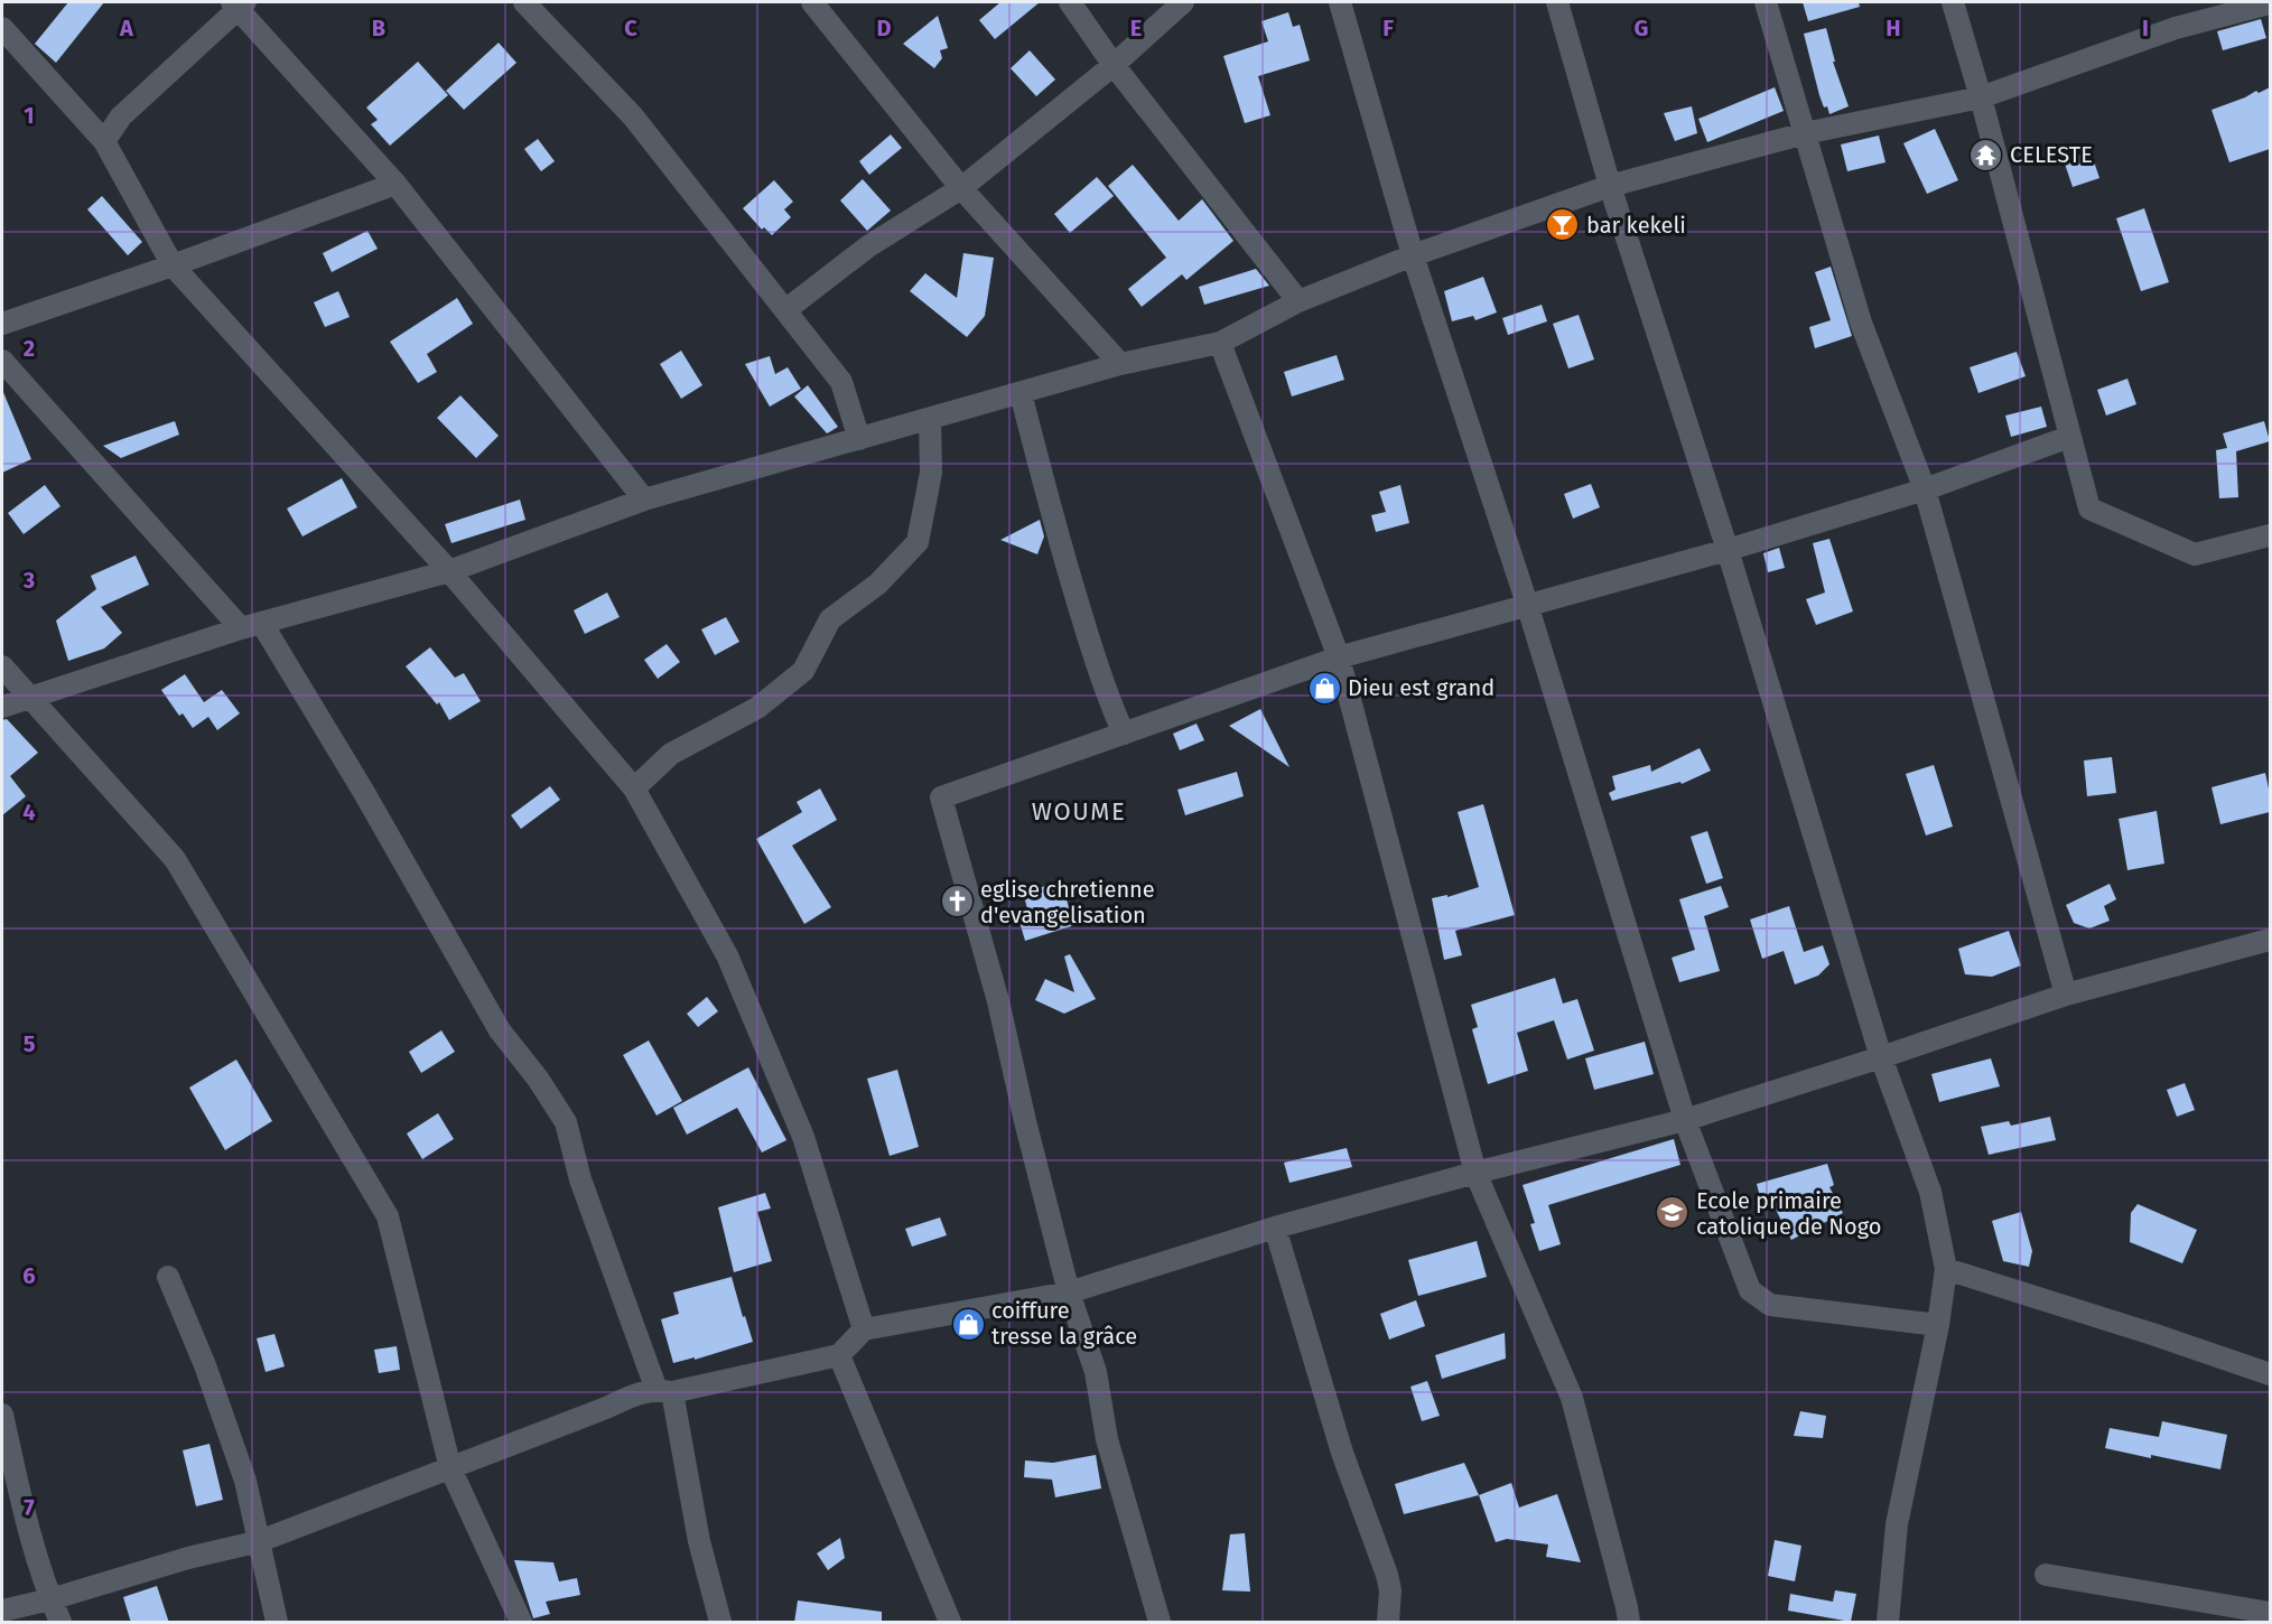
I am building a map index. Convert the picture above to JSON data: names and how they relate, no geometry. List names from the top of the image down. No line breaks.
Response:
{"districts":["WOUME"],"places":{"temple":["CELESTE"],"bar":["bar kekeli"],"shop":["Dieu est grand","coiffure tresse la grâce"],"church":["eglise chretienne d'evangelisation"],"school or university":["Ecole primaire catolique de Nogo"]},"grid":{"columns":["A","B","C","D","E","F","G","H","I"],"rows":["1","2","3","4","5","6","7"]}}
